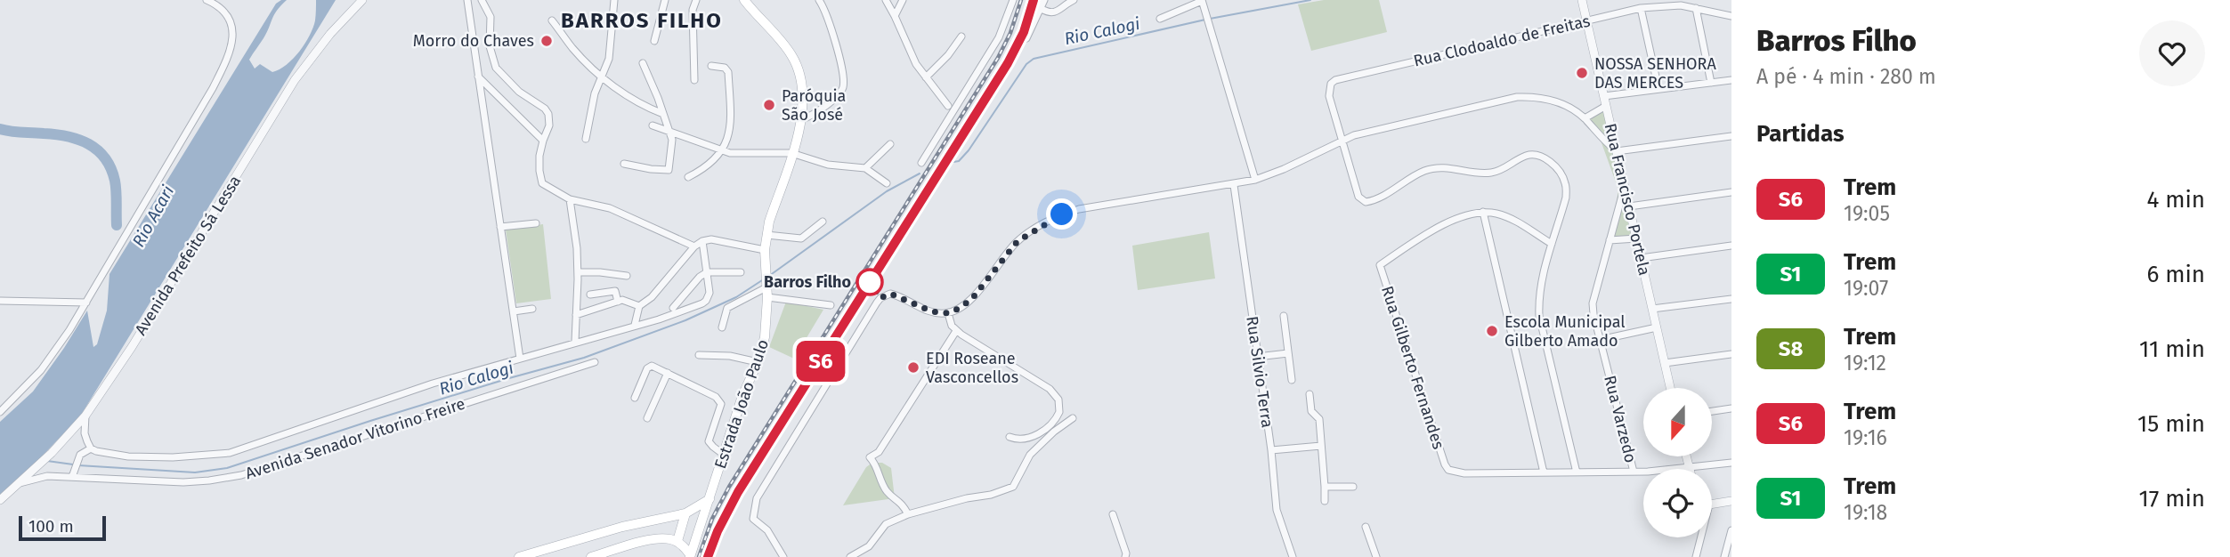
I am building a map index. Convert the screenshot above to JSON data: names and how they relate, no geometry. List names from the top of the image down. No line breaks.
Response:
{"streets":{"main road":["Estrada João Paulo"],"street":["Rua Clodoaldo de Freitas","Rua Francisco Portela","Avenida Prefeito Sá Lessa","Rua Gilberto Fernandes","Rua Silvio Terra","Rua Varzedo","Avenida Senador Vitorino Freire"]},"crossings":[["Rua Clodoaldo de Freitas","Rua Francisco Portela"],["Rua Francisco Portela","Rua Varzedo"],["Avenida Prefeito Sá Lessa","Avenida Senador Vitorino Freire"]],"districts":["BARROS FILHO"],"water":["Rio Calogi","Rio Acari"],"places":["Morro do Chaves","NOSSA SENHORA DAS MERCES","Paróquia São José","Barros Filho","Escola Municipal Gilberto Amado","EDI Roseane Vasconcellos"],"scale_bar":"100 m","north":"bottom","page":{"on_map":"S6","heading":[["Barros Filho","A pé · 4 min · 280 m"],"Partidas"],"list":[{"mark":"S6","name":"Trem","note":"19:05","value":"4 min"},{"mark":"S1","name":"Trem","note":"19:07","value":"6 min"},{"mark":"S8","name":"Trem","note":"19:12","value":"11 min"},{"mark":"S6","name":"Trem","note":"19:16","value":"15 min"},{"mark":"S1","name":"Trem","note":"19:18","value":"17 min"}],"scale":"100 m"}}
